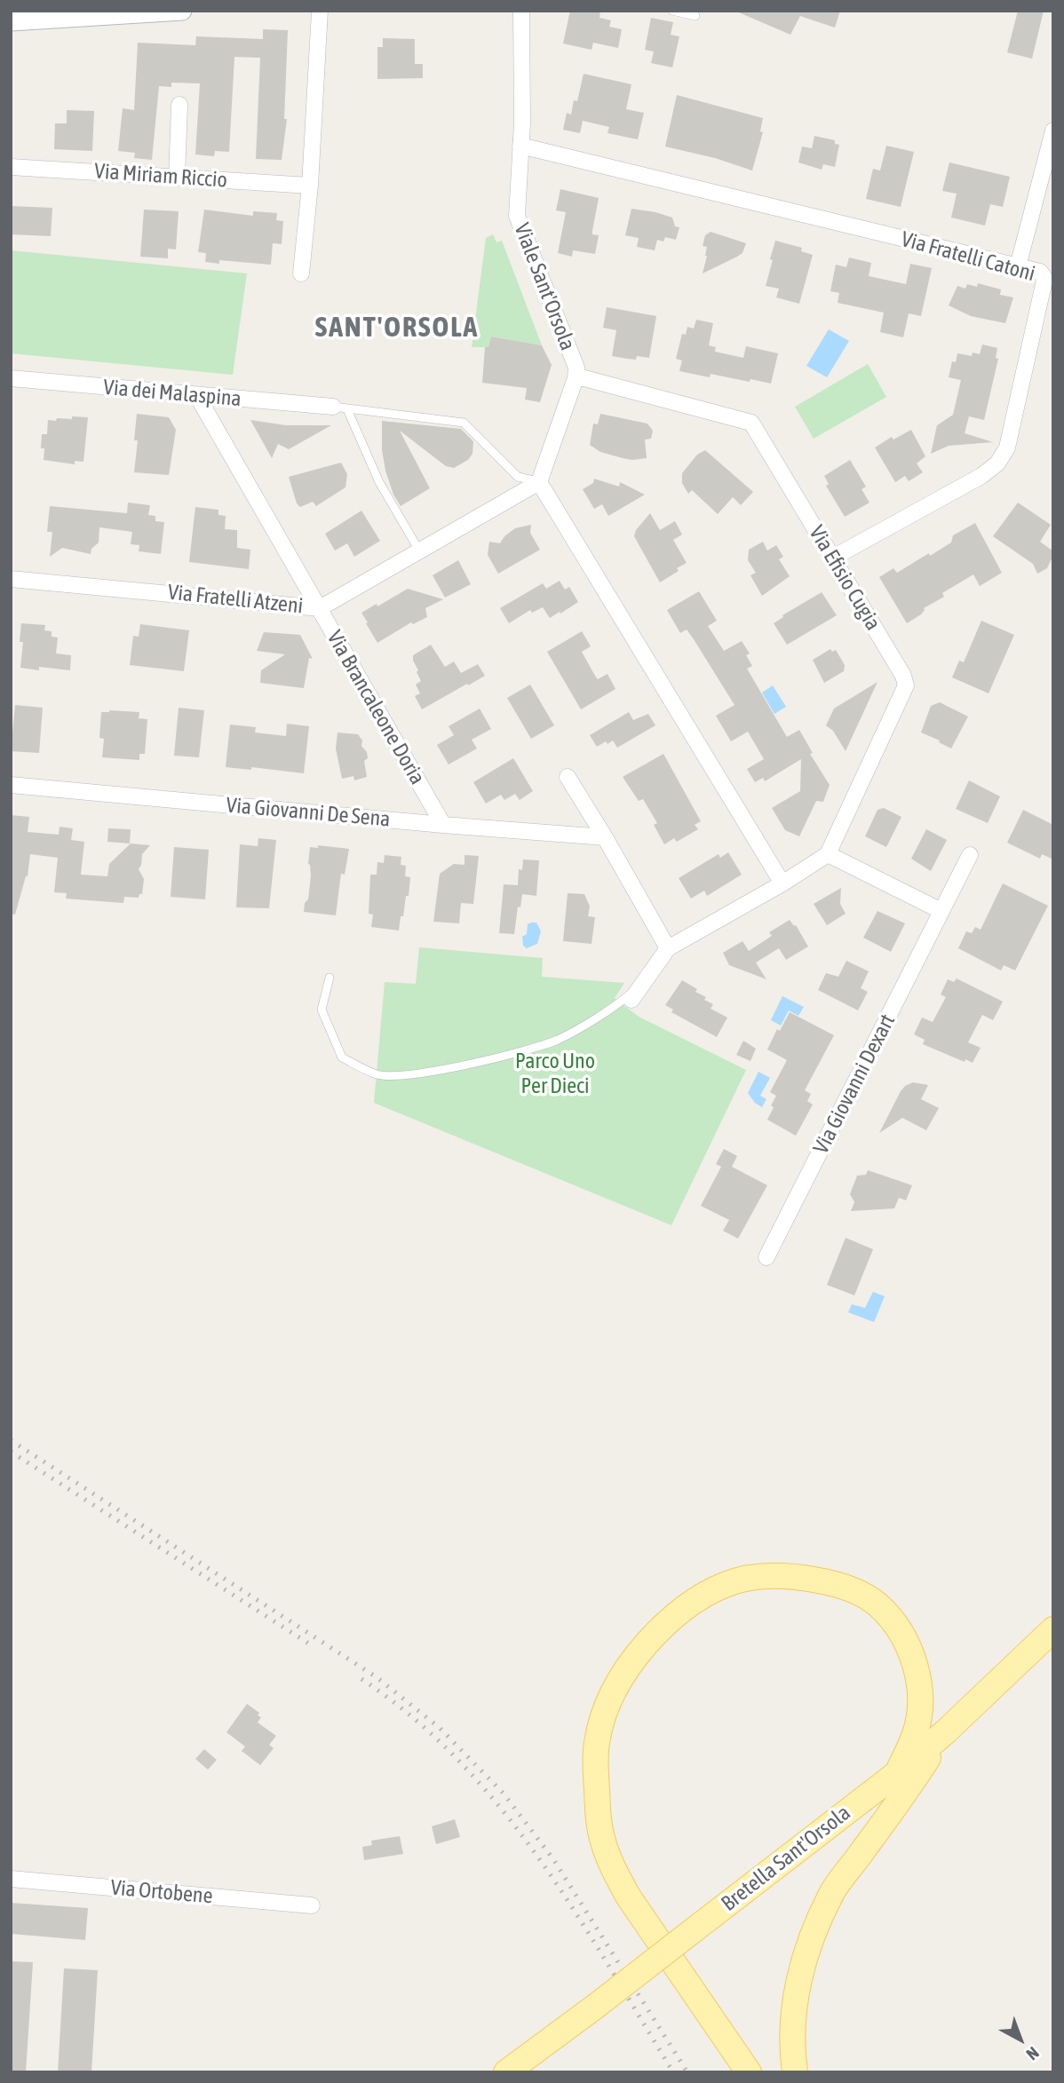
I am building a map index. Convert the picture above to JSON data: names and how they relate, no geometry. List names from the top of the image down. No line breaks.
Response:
{"streets":{"main road":["Bretella Sant'Orsola"],"street":["Via Miriam Riccio","Via Fratelli Catoni","Viale Sant'Orsola","Via dei Malaspina","Via Efisio Cugia","Via Fratelli Atzeni","Via Brancaleone Doria","Via Giovanni De Sena","Via Giovanni Dexart","Via Ortobene"]},"crossings":[["Via Fratelli Catoni","Viale Sant'Orsola"],["Via Fratelli Catoni","Via Efisio Cugia"],["Viale Sant'Orsola","Via Efisio Cugia"],["Viale Sant'Orsola","Via Fratelli Atzeni"],["Via dei Malaspina","Via Brancaleone Doria"],["Via Fratelli Atzeni","Via Brancaleone Doria"],["Via Brancaleone Doria","Via Giovanni De Sena"]],"districts":["SANT'ORSOLA"],"parks":["Parco Uno Per Dieci"],"north":"bottom right"}
